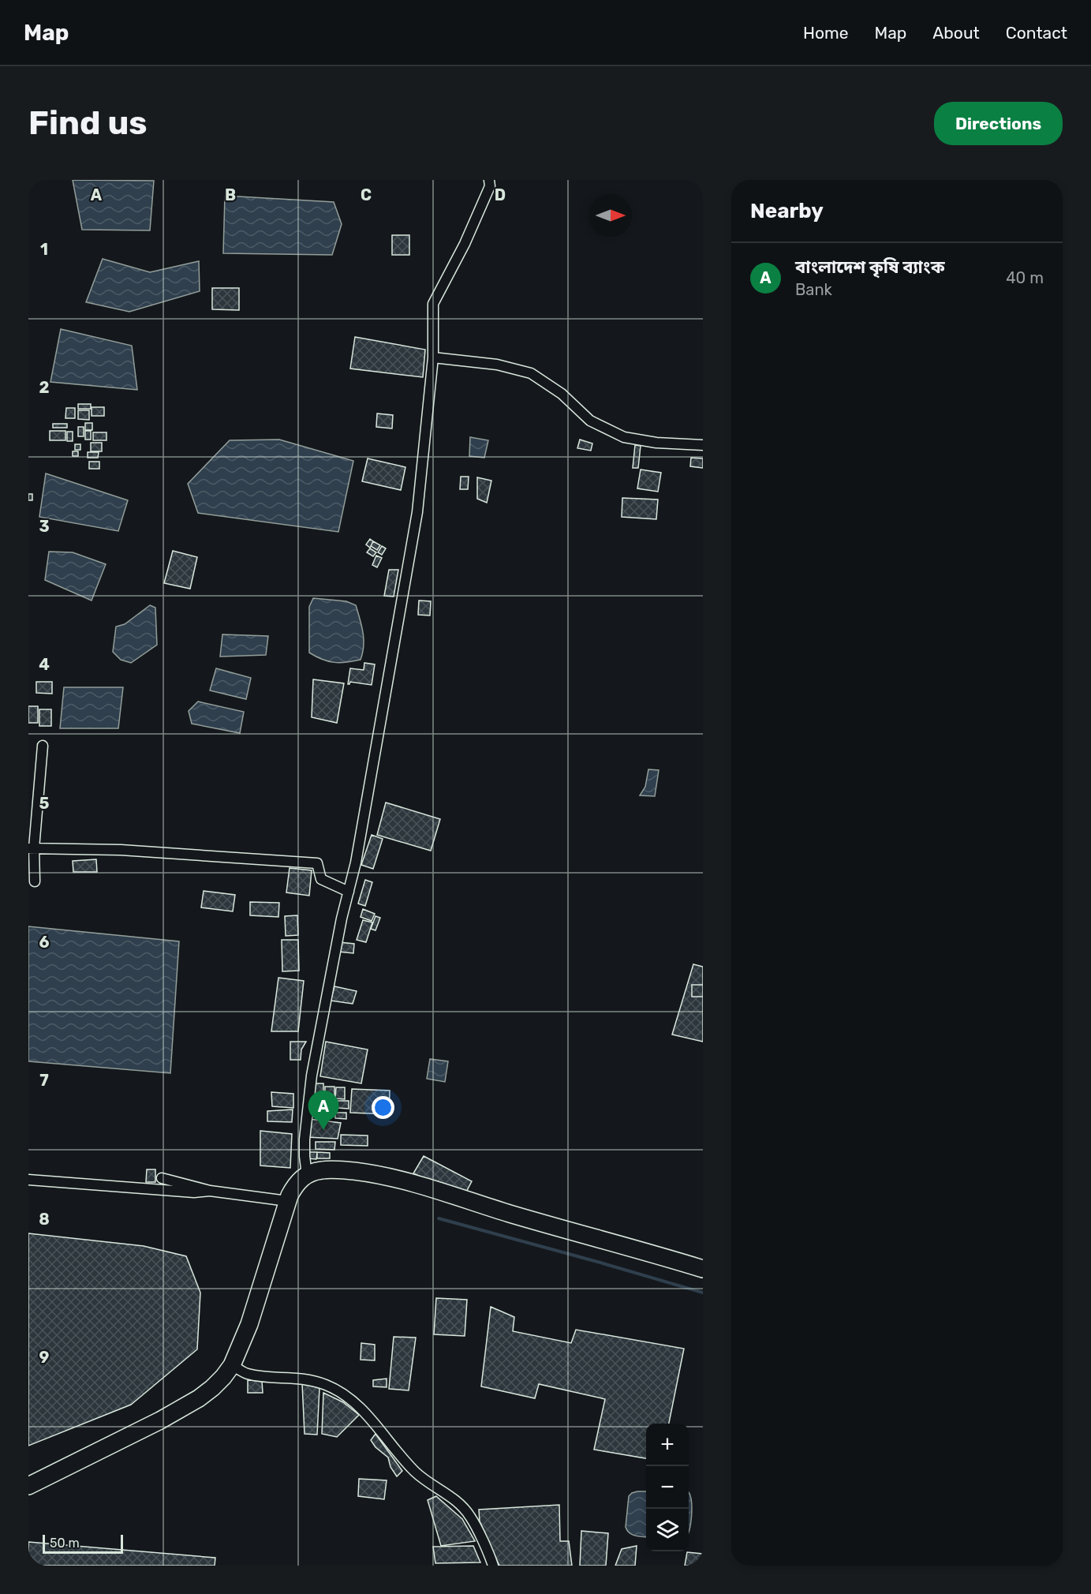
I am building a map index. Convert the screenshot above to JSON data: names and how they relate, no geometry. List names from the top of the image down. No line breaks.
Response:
{"scale_bar":"50 m","north":"right","page":{"header":"Map","nav":["Home","Map","About","Contact"],"buttons":"Directions","title":"Find us","heading":"Nearby","list":[{"mark":"A","name":"বাংলাদেশ কৃষি ব্যাংক","note":"Bank","value":"40 m"}],"pins":"A","map_buttons":["+","−"],"scale":"50 m"},"grid":{"columns":["A","B","C","D"],"rows":["1","2","3","4","5","6","7","8","9"]}}
